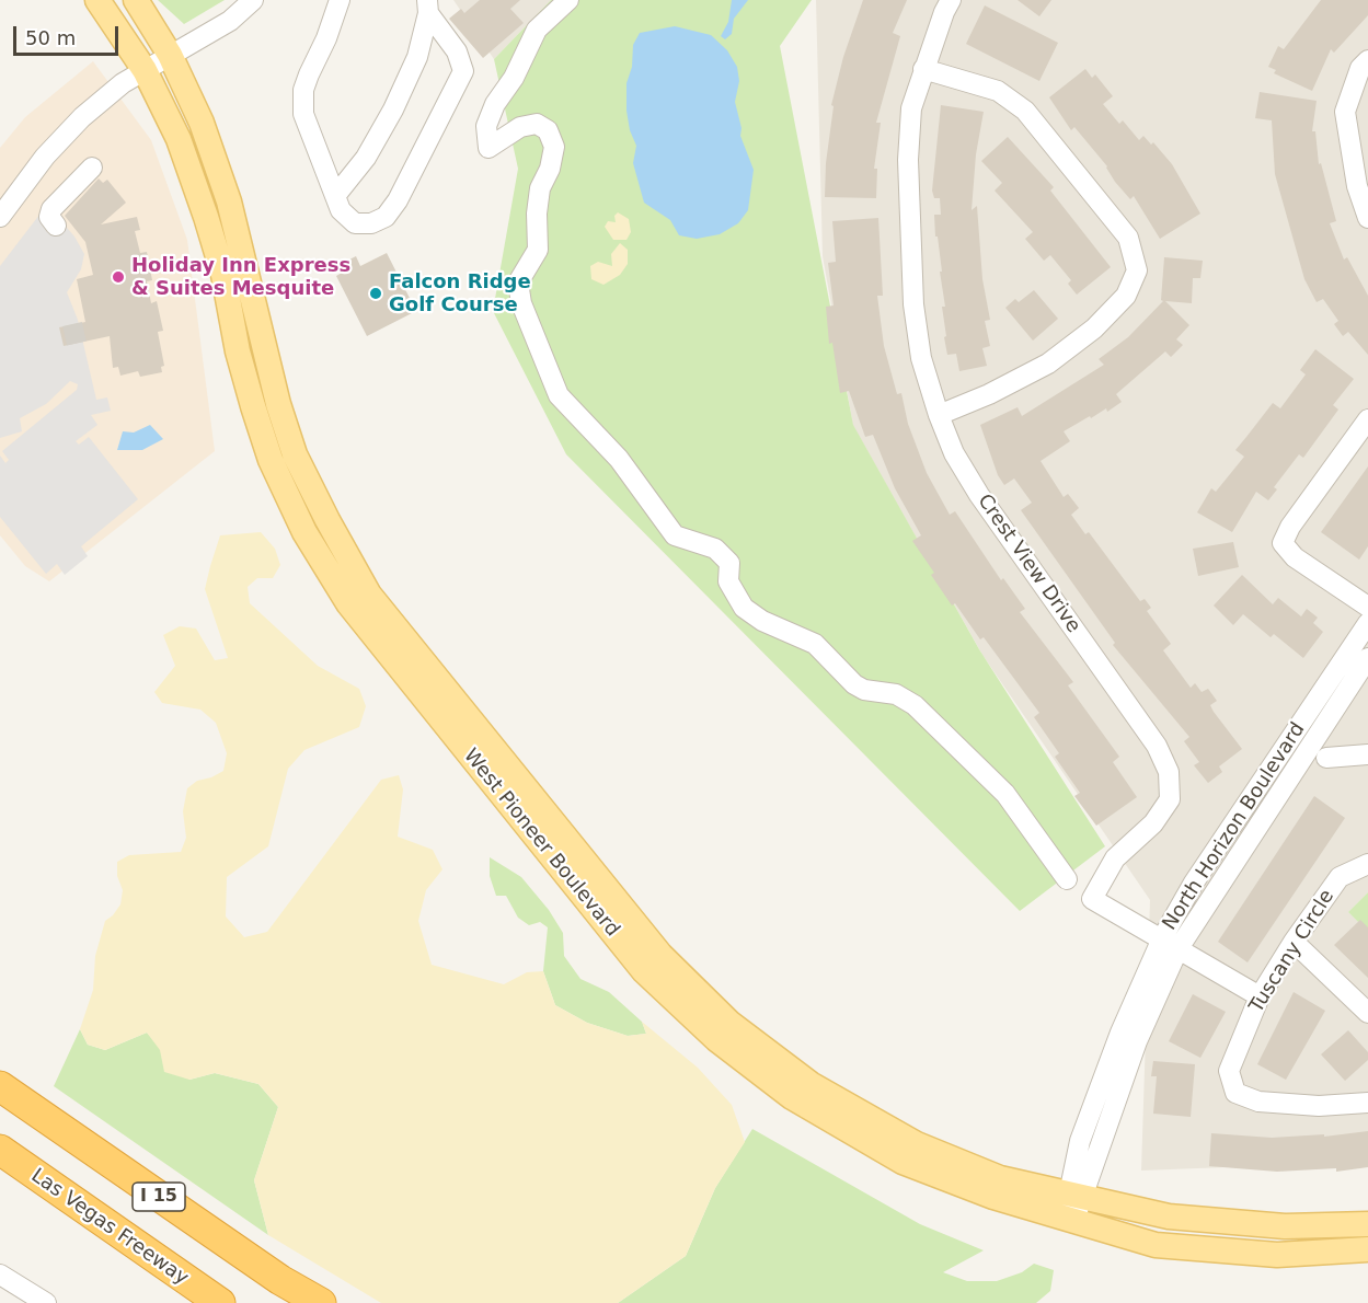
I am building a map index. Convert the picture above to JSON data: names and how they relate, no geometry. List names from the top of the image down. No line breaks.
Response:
{"streets":{"highway":["I 15","Las Vegas Freeway"],"main road":["West Pioneer Boulevard"],"street":["Crest View Drive","North Horizon Boulevard","Tuscany Circle"]},"crossings":[["Crest View Drive","North Horizon Boulevard"],["Crest View Drive","Tuscany Circle"],["North Horizon Boulevard","West Pioneer Boulevard"]],"places":["Holiday Inn Express & Suites Mesquite","Falcon Ridge Golf Course"],"scale_bar":"50 m"}
